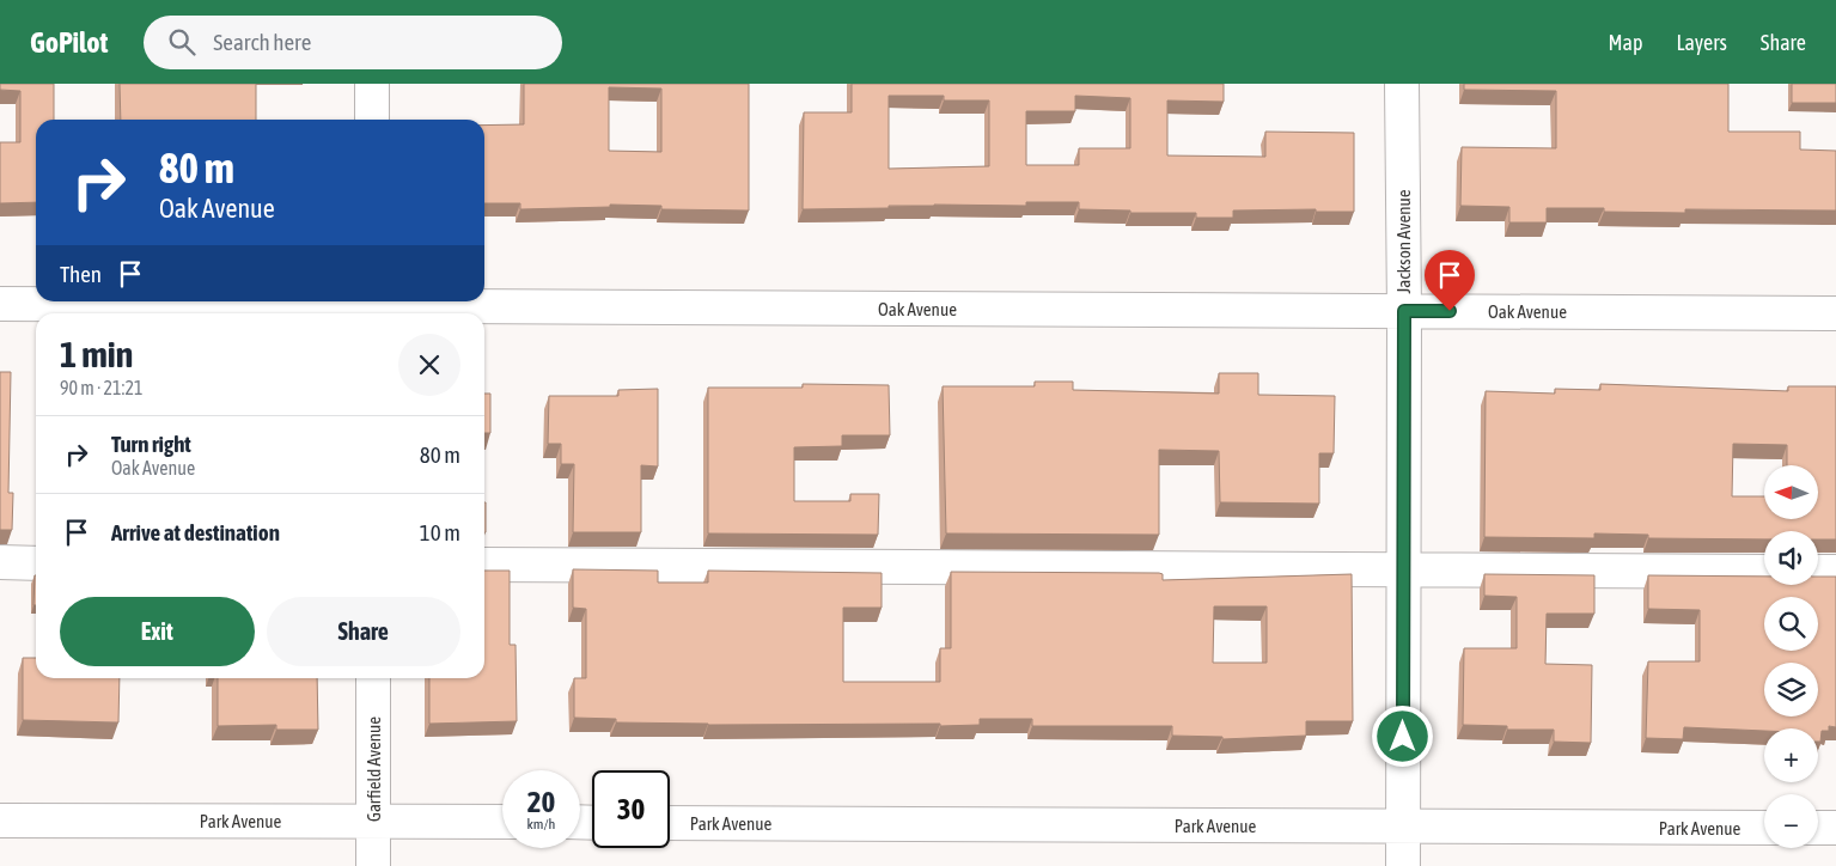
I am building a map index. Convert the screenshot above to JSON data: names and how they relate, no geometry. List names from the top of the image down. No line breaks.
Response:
{"streets":{"street":["Jackson Avenue","Oak Avenue","Garfield Avenue","Park Avenue"]},"crossings":[["Jackson Avenue","Oak Avenue"],["Jackson Avenue","Park Avenue"],["Garfield Avenue","Park Avenue"]],"north":"left","page":{"header":"GoPilot","search":"Search here","nav":["Map","Layers","Share"],"turn":["80 m","Oak Avenue"],"then":"Then","heading":["1 min","90 m · 21:21"],"list":[{"name":"Turn right","note":"Oak Avenue","value":"80 m"},{"name":"Arrive at destination","value":"10 m"}],"map_buttons":["+","−"],"buttons":["Exit","Share"],"speed":"20 km/h","limit":"30"}}
